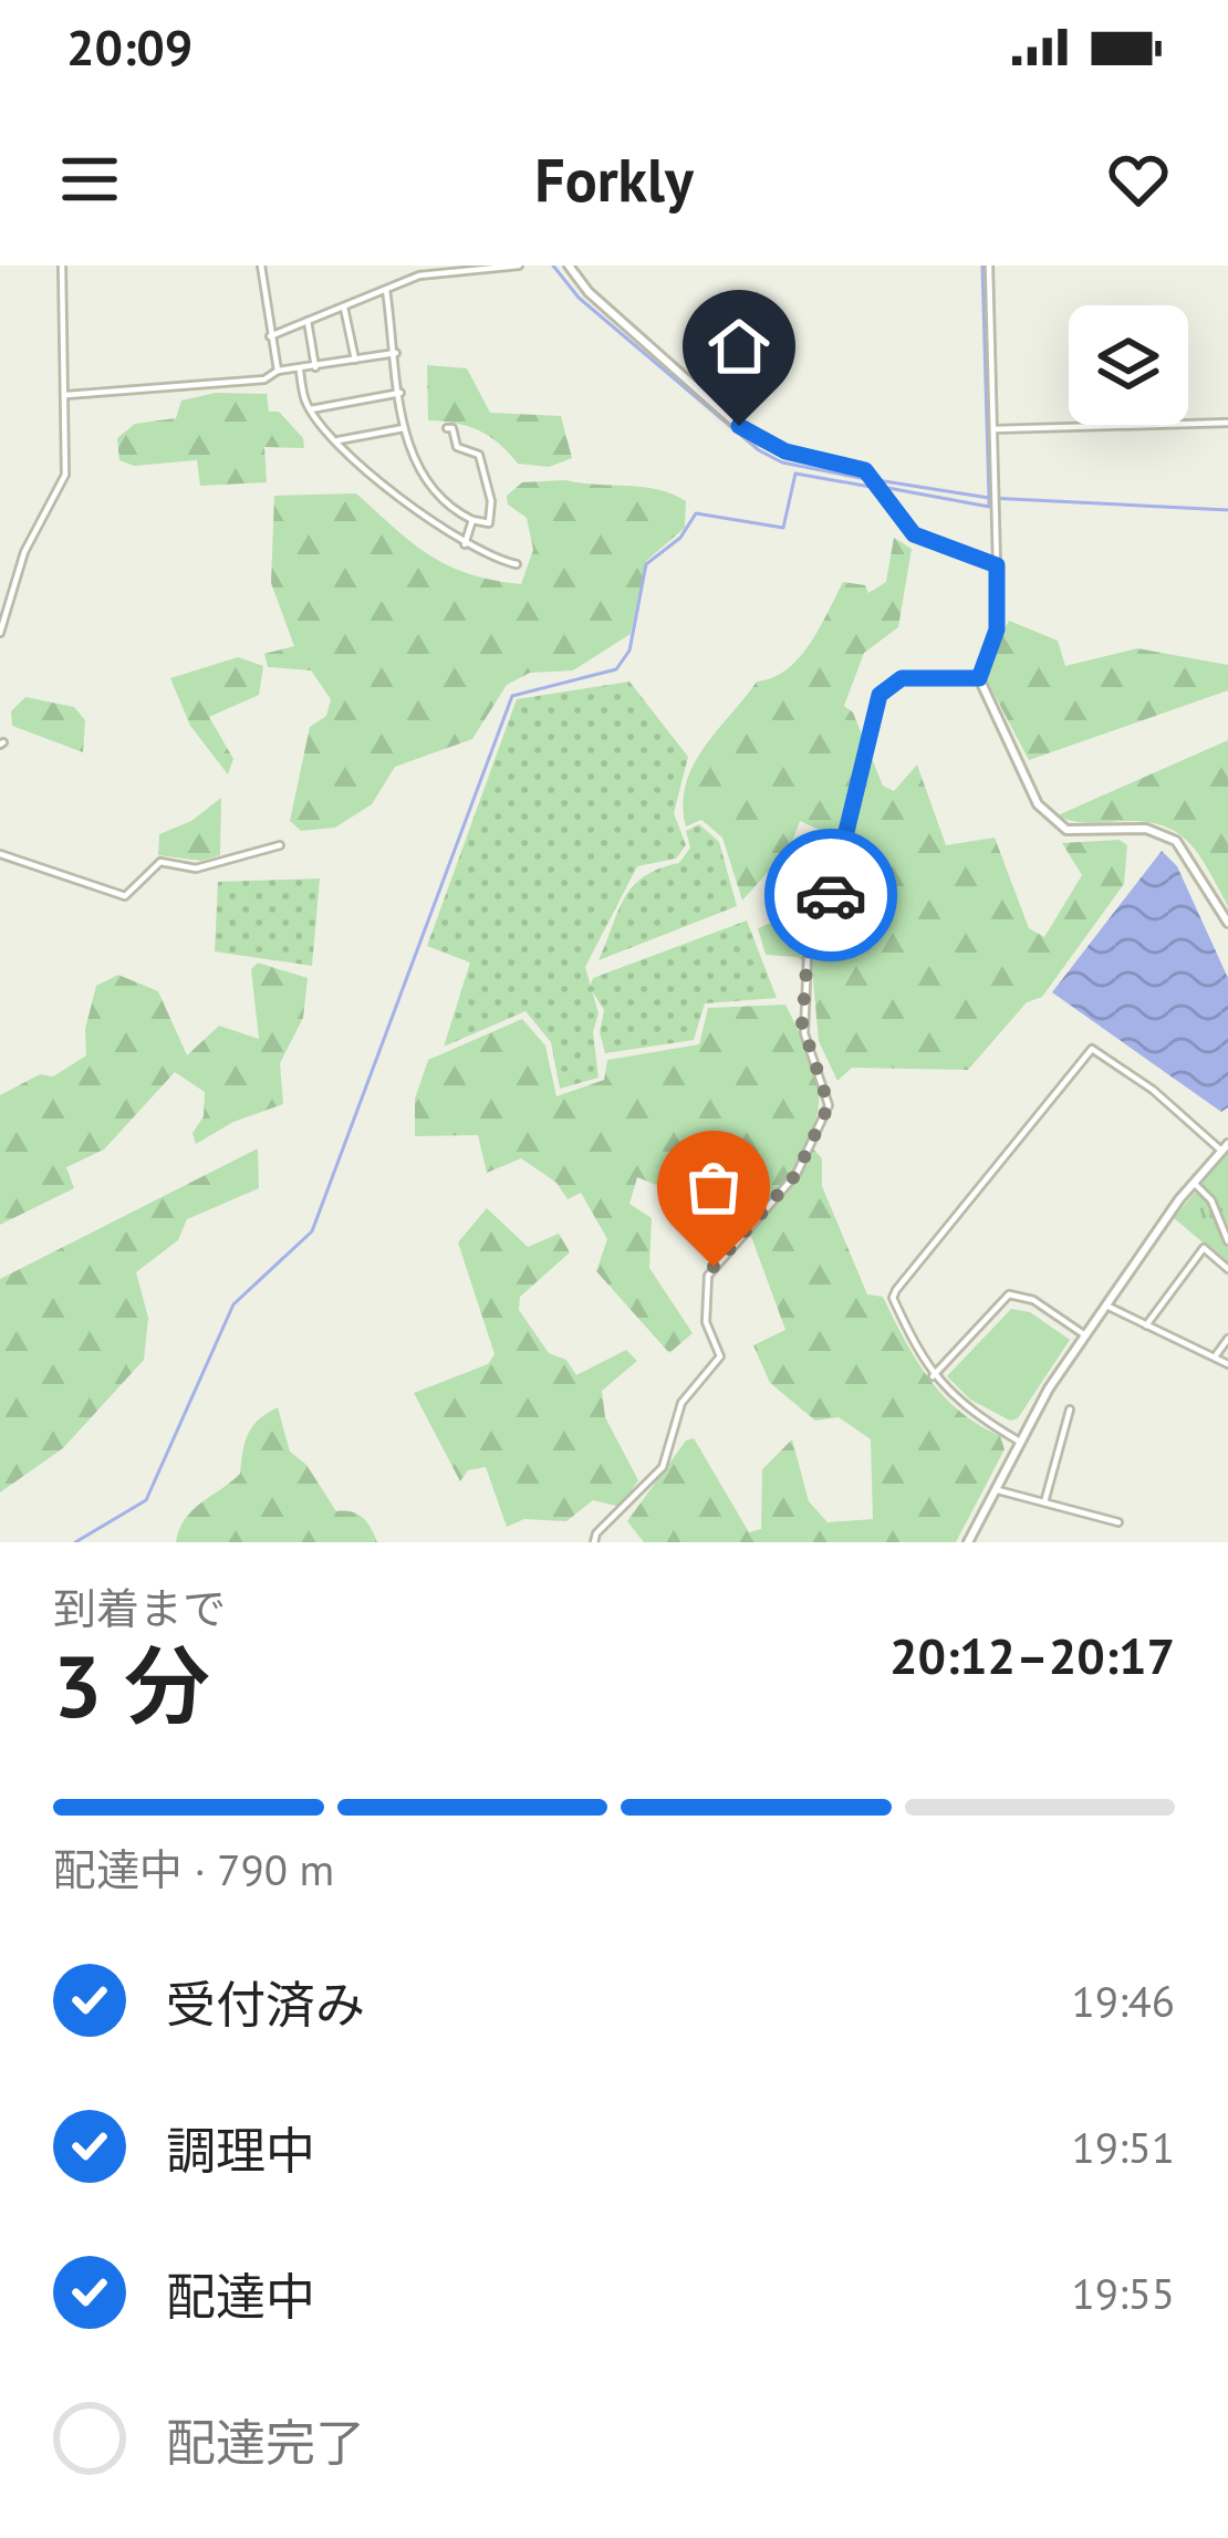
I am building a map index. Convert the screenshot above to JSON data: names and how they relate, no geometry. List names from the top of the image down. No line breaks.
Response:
{"page":{"status":"20:09","header":"Forkly","heading":["3 分","到着まで","20:12–20:17"],"bar":"配達中 · 790 m","list":[["受付済み","19:46"],["調理中","19:51"],["配達中","19:55"],"配達完了"]}}
